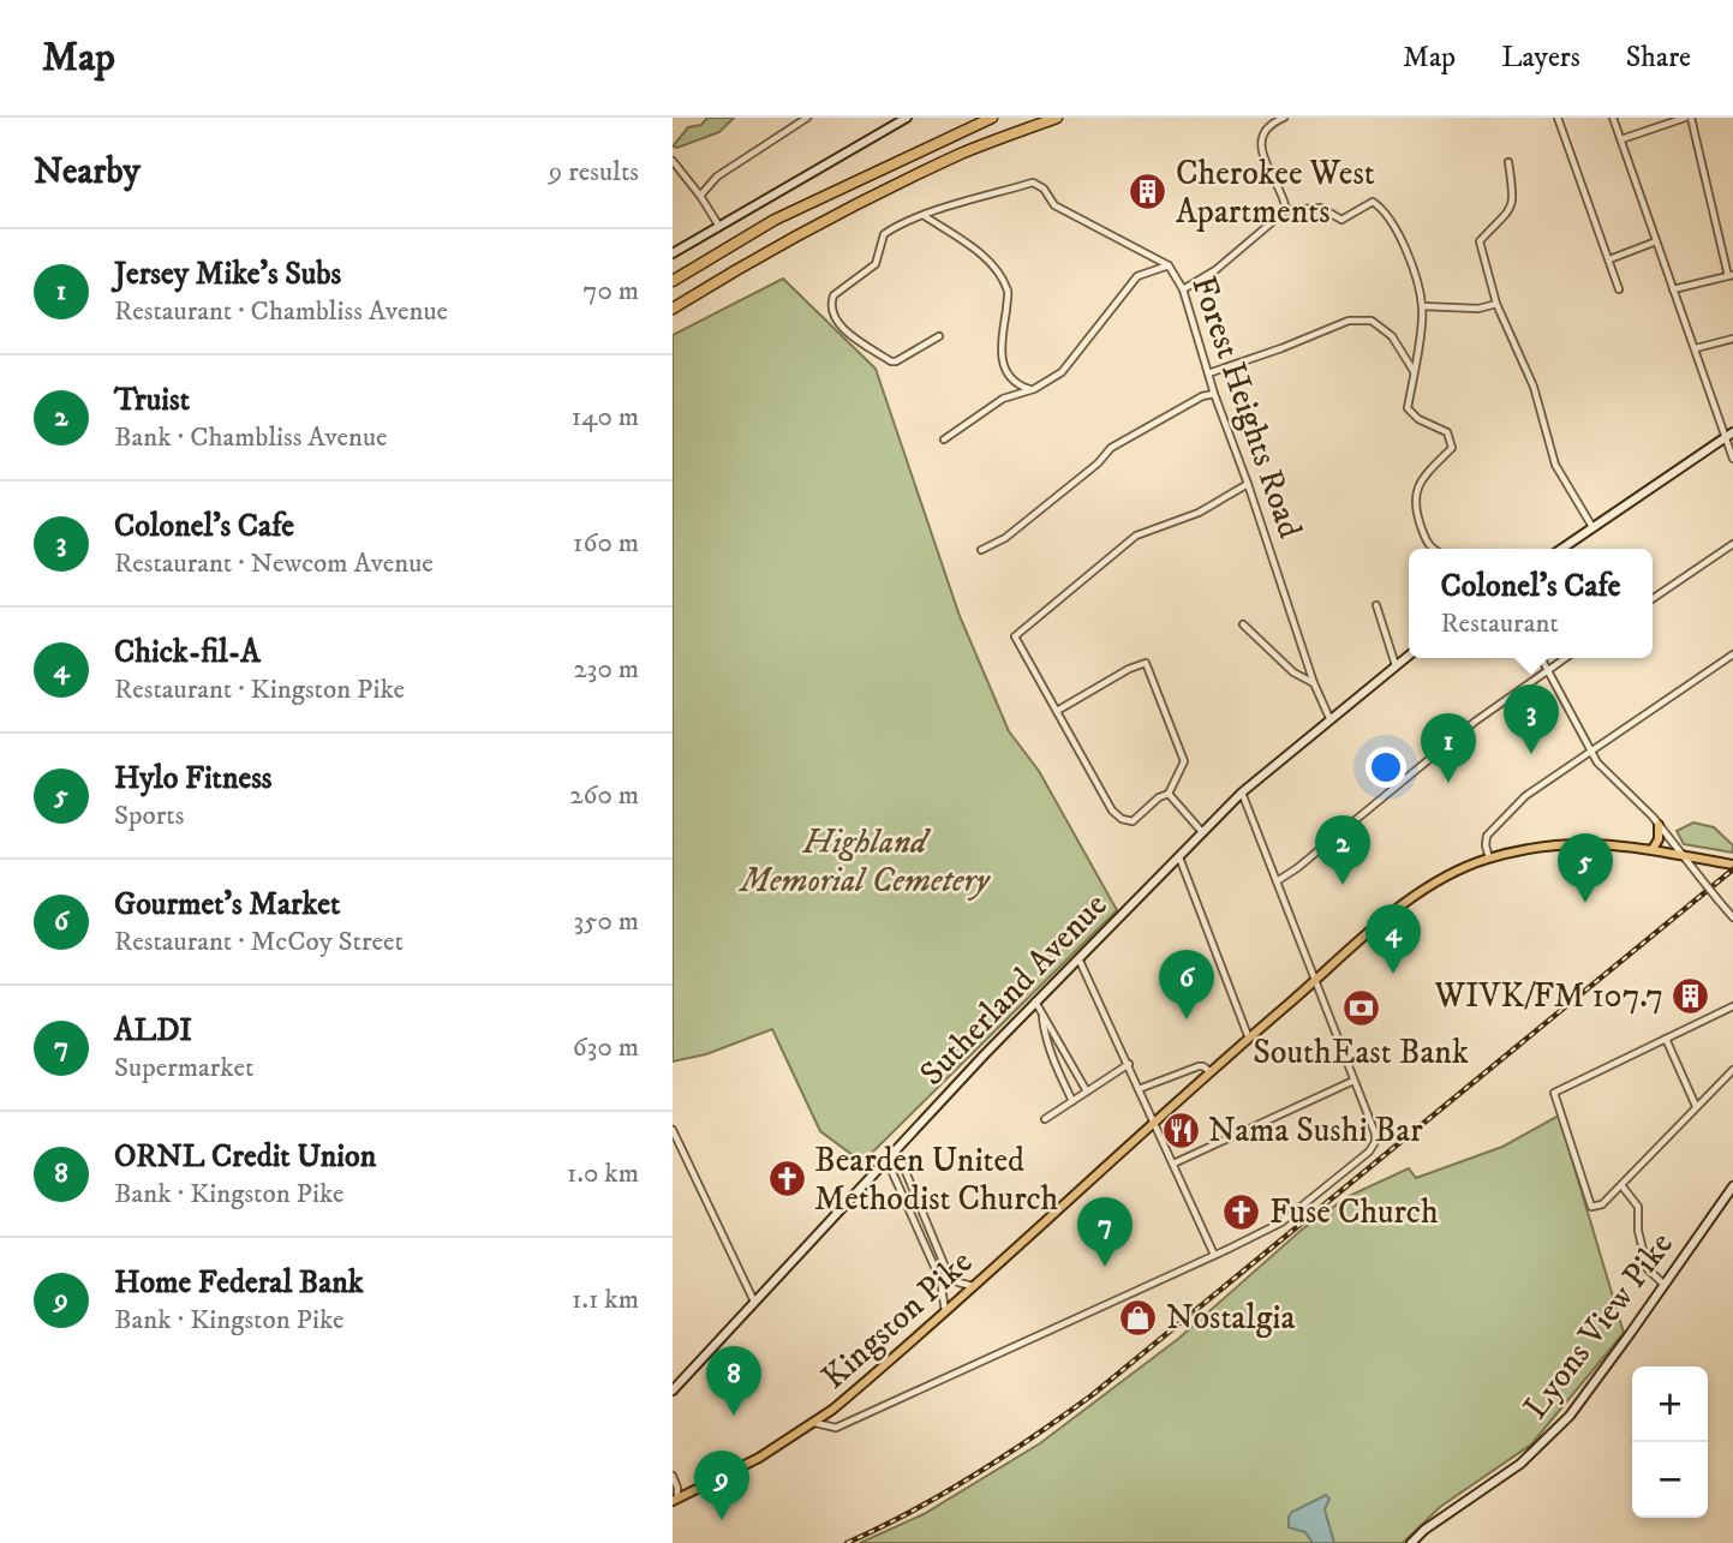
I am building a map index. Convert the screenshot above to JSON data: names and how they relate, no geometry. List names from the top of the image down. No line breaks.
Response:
{"streets":{"main road":["Kingston Pike"],"street":["Forest Heights Road","Sutherland Avenue","Lyons View Pike"]},"crossings":[["Forest Heights Road","Sutherland Avenue"]],"parks":["Highland Memorial Cemetery"],"places":{"building":["Cherokee West Apartments","WIVK/FM 107.7"],"bank":["SouthEast Bank"],"restaurant":["Nama Sushi Bar"],"church":["Bearden United Methodist Church","Fuse Church"],"shop":["Nostalgia"]},"page":{"header":"Map","nav":["Map","Layers","Share"],"heading":["Nearby","9 results"],"list":[{"mark":"1","name":"Jersey Mike's Subs","note":"Restaurant · Chambliss Avenue","value":"70 m"},{"mark":"2","name":"Truist","note":"Bank · Chambliss Avenue","value":"140 m"},{"mark":"3","name":"Colonel's Cafe","note":"Restaurant · Newcom Avenue","value":"160 m"},{"mark":"4","name":"Chick-fil-A","note":"Restaurant · Kingston Pike","value":"230 m"},{"mark":"5","name":"Hylo Fitness","note":"Sports","value":"260 m"},{"mark":"6","name":"Gourmet's Market","note":"Restaurant · McCoy Street","value":"350 m"},{"mark":"7","name":"ALDI","note":"Supermarket","value":"630 m"},{"mark":"8","name":"ORNL Credit Union","note":"Bank · Kingston Pike","value":"1.0 km"},{"mark":"9","name":"Home Federal Bank","note":"Bank · Kingston Pike","value":"1.1 km"}],"popup":["Colonel's Cafe","Restaurant"],"pins":["3","1","2","5","4","6","7","8","9"],"map_buttons":["+","−"]}}
